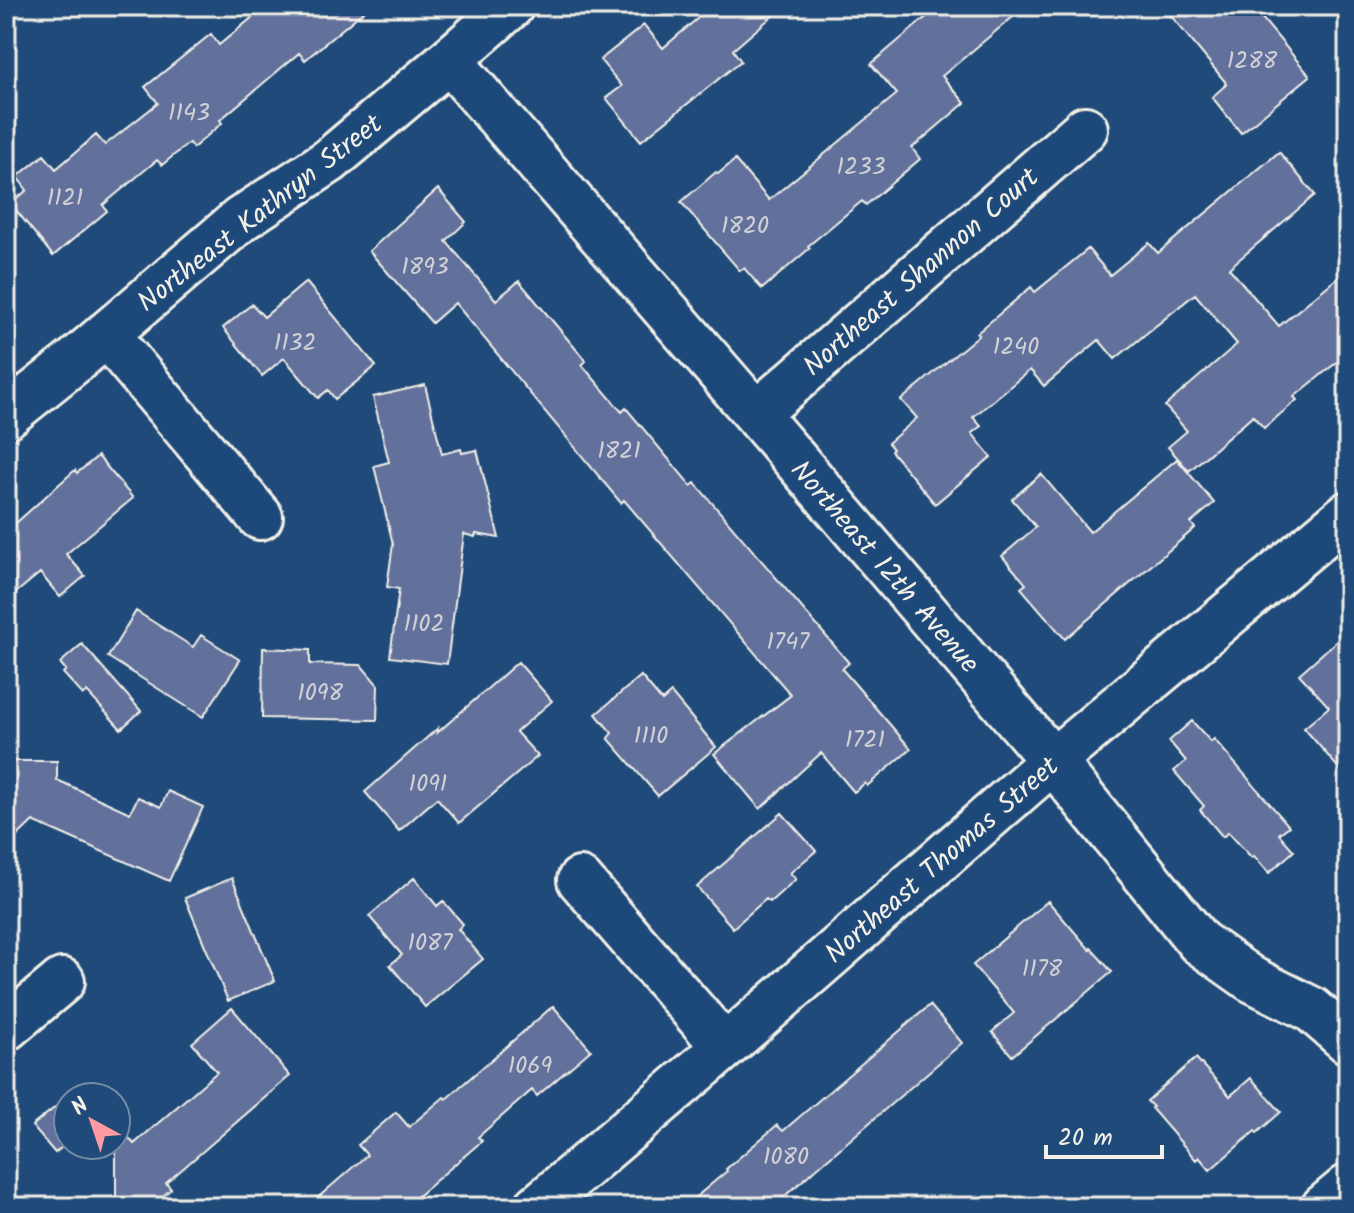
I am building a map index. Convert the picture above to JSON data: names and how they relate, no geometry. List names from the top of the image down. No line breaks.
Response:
{"streets":{"street":["Northeast Kathryn Street","Northeast Shannon Court","Northeast 12th Avenue","Northeast Thomas Street"]},"crossings":[["Northeast Kathryn Street","Northeast 12th Avenue"],["Northeast Shannon Court","Northeast 12th Avenue"],["Northeast 12th Avenue","Northeast Thomas Street"]],"house_numbers":["1288","1143","1233","1121","1820","1893","1132","1240","1821","1102","1747","1098","1110","1721","1091","1087","1178","1069","1080"],"scale_bar":"20 m","north":"top left"}
